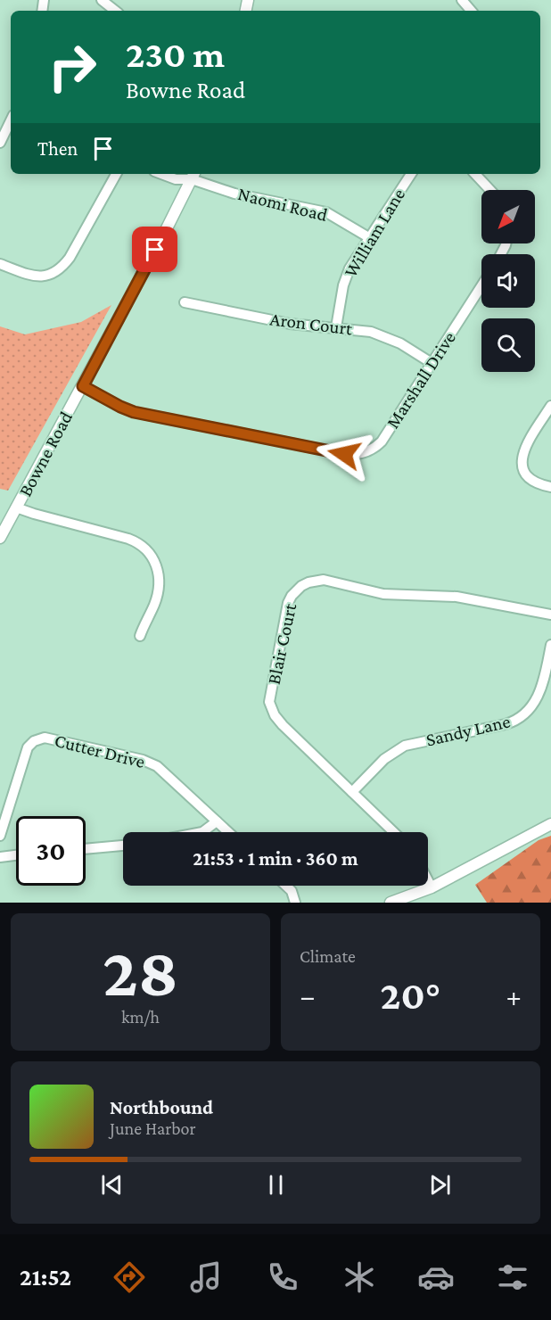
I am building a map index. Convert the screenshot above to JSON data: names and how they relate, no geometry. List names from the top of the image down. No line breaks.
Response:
{"streets":{"street":["Naomi Road","William Lane","Aron Court","Marshall Drive","Bowne Road","Blair Court","Sandy Lane","Cutter Drive"]},"crossings":[["Naomi Road","William Lane"],["Naomi Road","Bowne Road"],["William Lane","Aron Court"],["Aron Court","Marshall Drive"],["Marshall Drive","Bowne Road"],["Blair Court","Sandy Lane"]],"north":"bottom left","page":{"turn":["230 m","Bowne Road"],"then":"Then","limit":"30","trip":"21:53 · 1 min · 360 m","tile":[["28","km/h"],"Climate"],"heat":["−","20°","+"],"song":["Northbound","June Harbor"],"tabs":"21:52"}}
